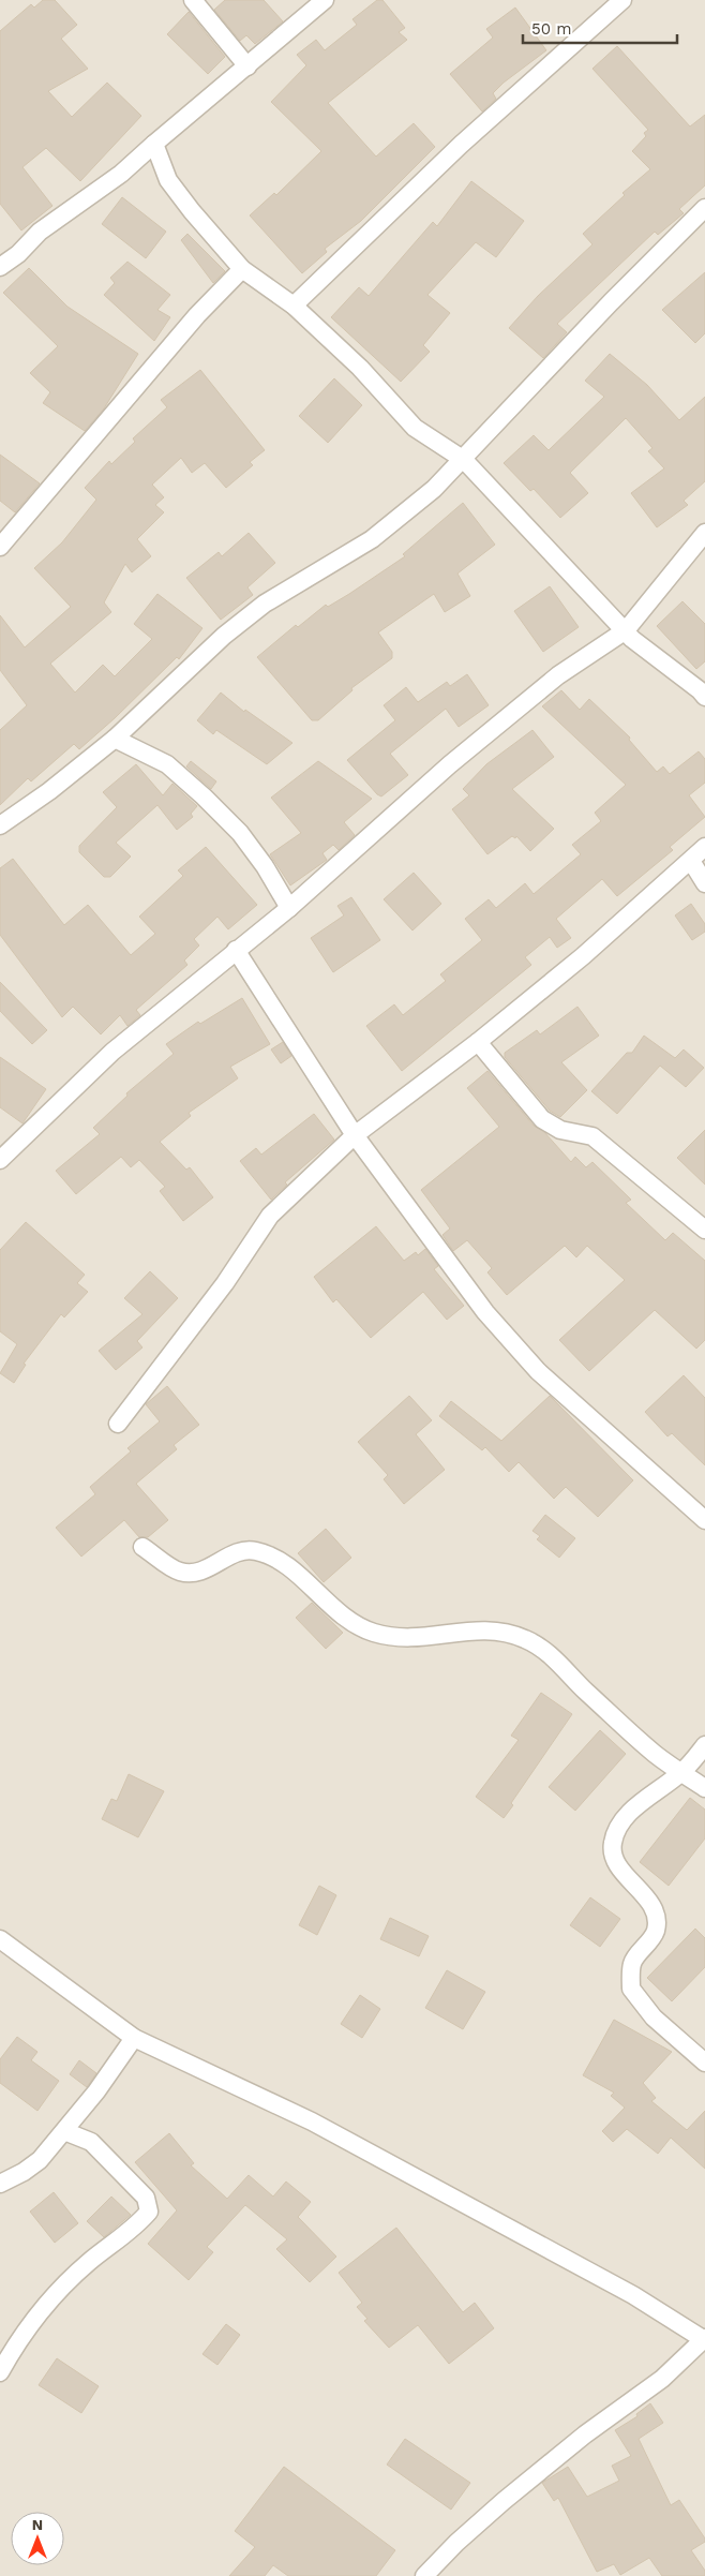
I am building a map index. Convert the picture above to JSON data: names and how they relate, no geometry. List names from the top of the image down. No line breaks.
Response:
{"scale_bar":"50 m","north":"top"}
